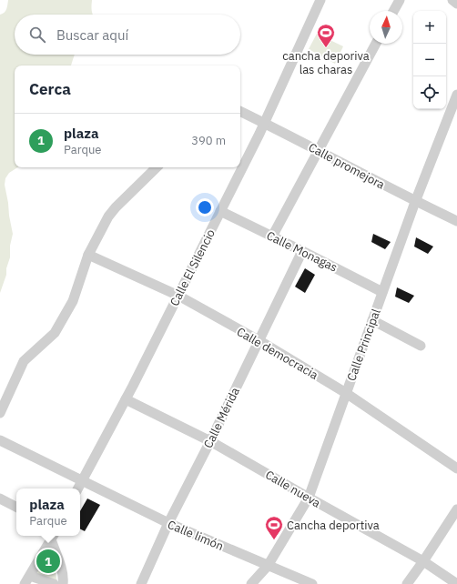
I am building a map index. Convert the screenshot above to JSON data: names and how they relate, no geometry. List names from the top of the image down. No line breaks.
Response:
{"streets":{"street":["Calle promejora","Calle Monagas","Calle El Silencio","Calle Principal","Calle democracia","Calle Mérida","Calle nueva","Calle limón"]},"crossings":[["Calle promejora","Calle El Silencio"],["Calle promejora","Calle Principal"],["Calle Monagas","Calle El Silencio"],["Calle Monagas","Calle Principal"],["Calle Monagas","Calle Mérida"],["Calle El Silencio","Calle democracia"],["Calle El Silencio","Calle nueva"],["Calle El Silencio","Calle limón"],["Calle Principal","Calle democracia"],["Calle Principal","Calle nueva"],["Calle Principal","Calle limón"],["Calle democracia","Calle Mérida"],["Calle Mérida","Calle nueva"],["Calle Mérida","Calle limón"]],"places":{"sports":["cancha deporiva las charas","Cancha deportiva"]},"north":"top","page":{"map_buttons":["+","−"],"search":"Buscar aquí","heading":"Cerca","list":[{"mark":"1","name":"plaza","note":"Parque","value":"390 m"}],"popup":["plaza","Parque"],"pins":"1"}}
